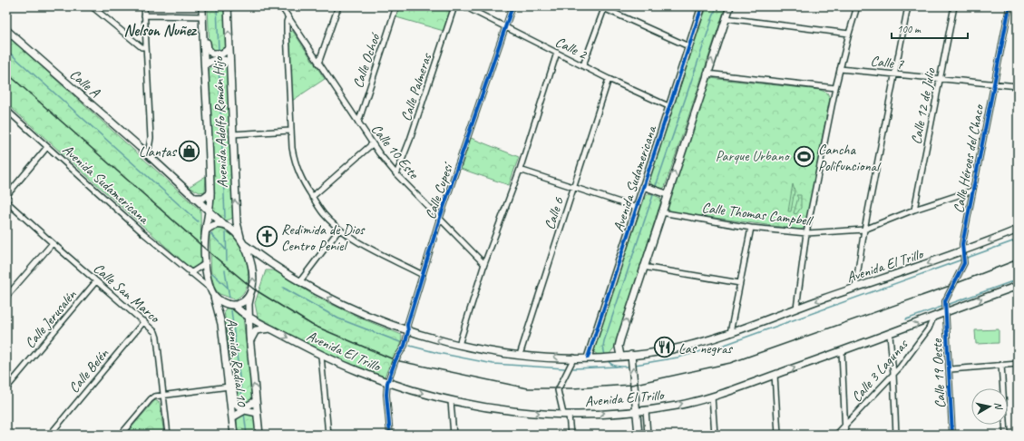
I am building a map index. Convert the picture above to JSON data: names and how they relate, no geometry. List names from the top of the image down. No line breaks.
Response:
{"streets":{"main road":["Calle A","Avenida Adolfo Román Hijo","Avenida Sudamericana","Avenida El Trillo","Avenida Radial 10"],"street":["Calle 2","Calle Ochoó","Calle 7","Calle Palmeras","Calle 12 de Julio","Calle 10 Este","Calle Héroes del Chaco","Calle Cupesí","Calle 6","Calle Thomas Campbell","Calle San Marco","Calle Jerusalén","Calle Belén","Calle 3 Lagunas","Calle 19 Oeste"]},"crossings":[["Calle 2","Avenida Sudamericana"],["Calle 2","Calle Cupesí"],["Calle 2","Calle 6"],["Calle Ochoó","Calle 10 Este"],["Calle 7","Calle 12 de Julio"],["Calle 7","Calle Héroes del Chaco"],["Calle A","Avenida Adolfo Román Hijo"],["Calle A","Avenida Radial 10"],["Calle Palmeras","Calle 10 Este"],["Calle 12 de Julio","Calle Thomas Campbell"],["Avenida Adolfo Román Hijo","Avenida Radial 10"],["Calle 10 Este","Calle Cupesí"],["Calle Héroes del Chaco","Calle Thomas Campbell"],["Calle Héroes del Chaco","Avenida El Trillo"],["Calle Héroes del Chaco","Calle 19 Oeste"],["Avenida Sudamericana","Avenida El Trillo"],["Avenida Sudamericana","Avenida Radial 10"],["Calle Cupesí","Avenida El Trillo"],["Calle 6","Avenida El Trillo"],["Avenida El Trillo","Avenida Radial 10"],["Avenida El Trillo","Calle 3 Lagunas"],["Avenida El Trillo","Calle 19 Oeste"],["Calle San Marco","Calle Jerusalén"],["Calle San Marco","Calle Belén"]],"districts":["Nelson Nuñez"],"parks":["Parque Urbano"],"places":{"shop":["Llantas"],"sports":["Cancha Polifuncional"],"church":["Redimida de Dios Centro Peniel"],"restaurant":["Las negras"]},"scale_bar":"100 m","north":"right"}
